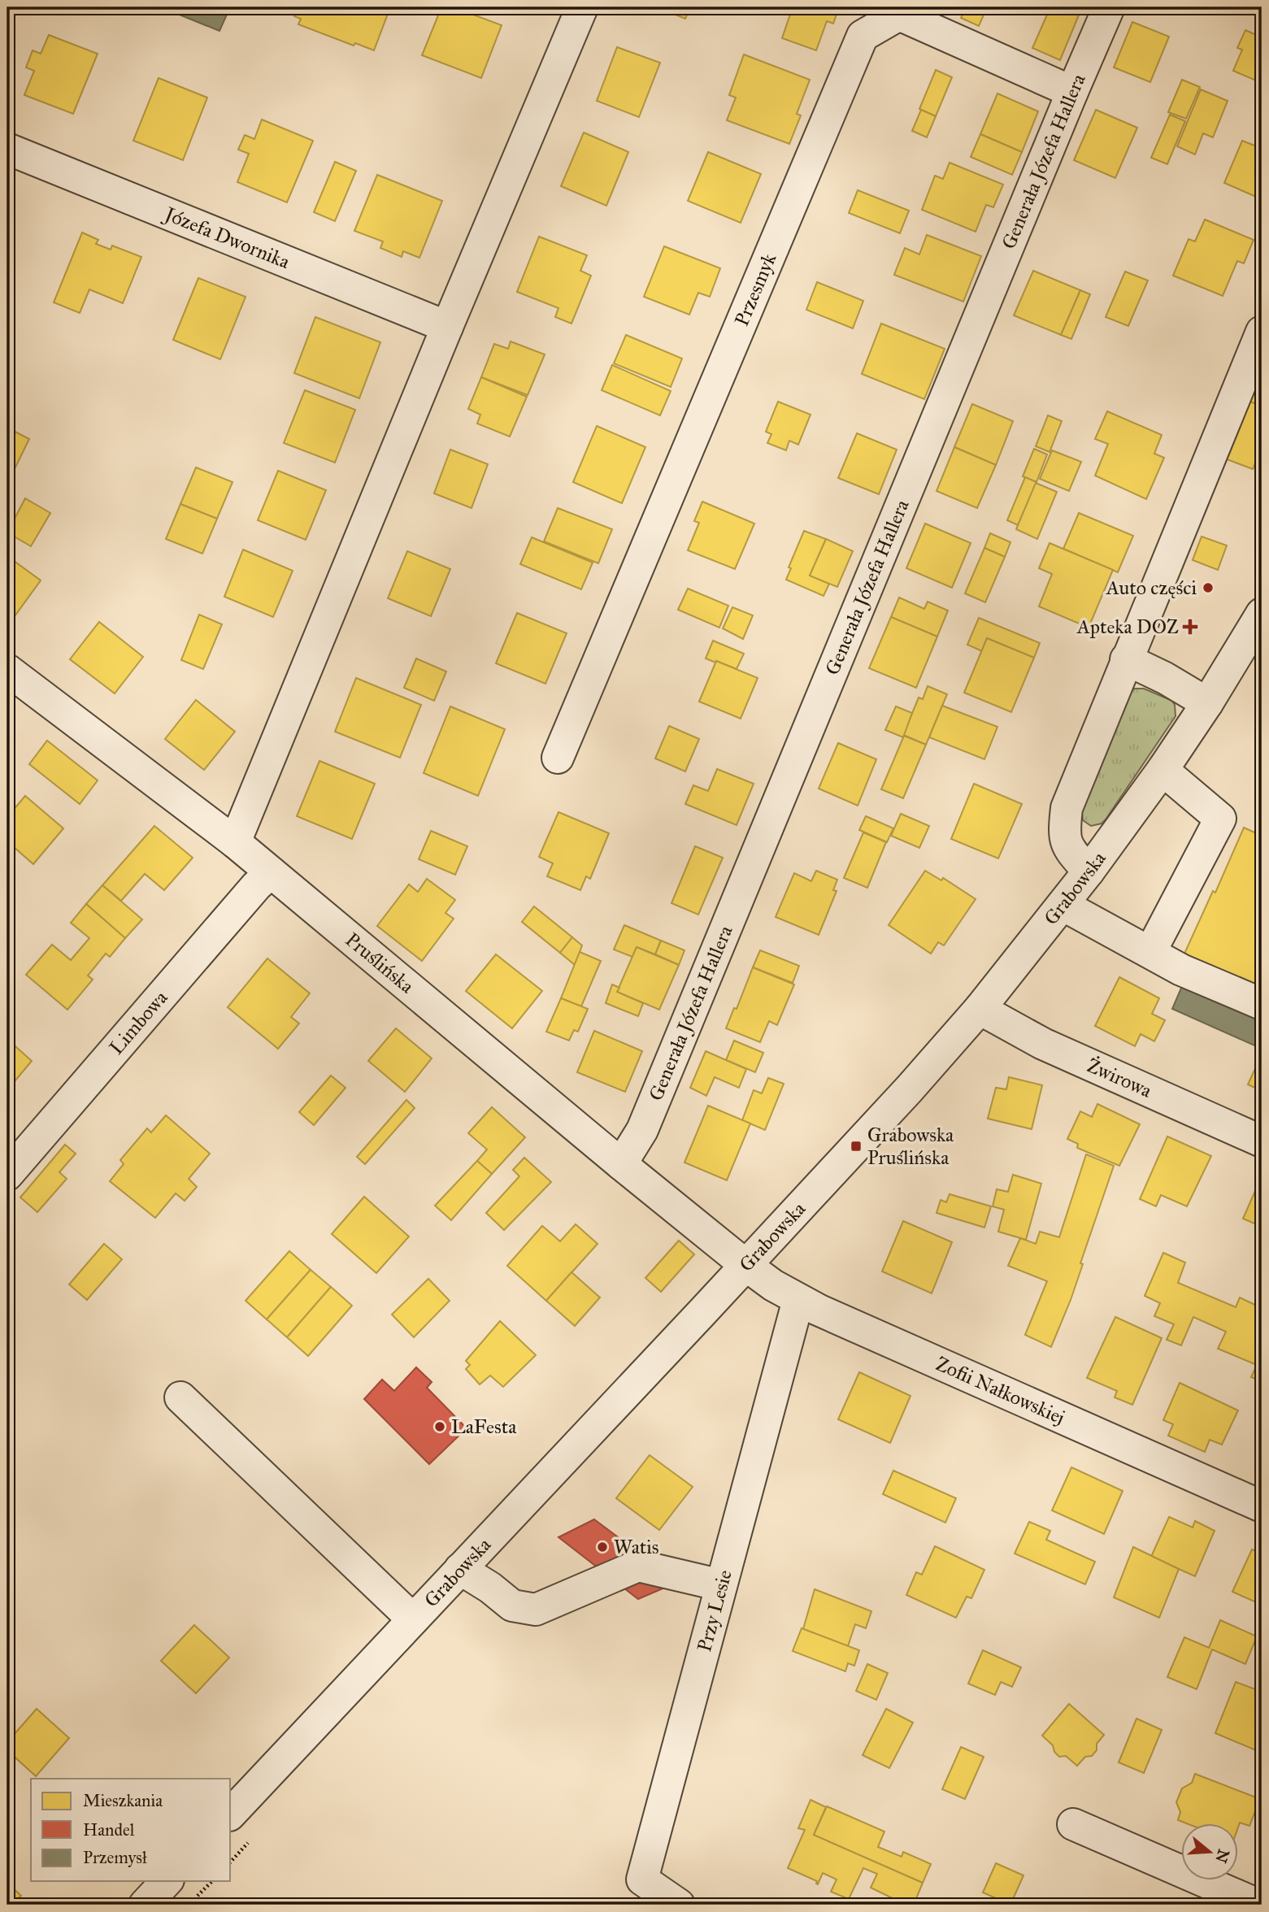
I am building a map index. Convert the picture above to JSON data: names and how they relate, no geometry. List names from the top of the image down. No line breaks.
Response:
{"streets":{"street":["Generała Józefa Hallera","Józefa Dwornika","Przesmyk","Grabowska","Pruślińska","Limbowa","Żwirowa","Zofii Nałkowskiej","Przy Lesie"]},"crossings":[["Generała Józefa Hallera","Przesmyk"],["Generała Józefa Hallera","Pruślińska"],["Grabowska","Pruślińska"],["Grabowska","Żwirowa"],["Grabowska","Zofii Nałkowskiej"],["Pruślińska","Limbowa"],["Pruślińska","Zofii Nałkowskiej"],["Zofii Nałkowskiej","Przy Lesie"]],"places":{"other":["Auto części","LaFesta","Watis"],"health":["Apteka DOZ"],"transit":["Grabowska Pruślińska"]},"legend":["Mieszkania","Handel","Przemysł"],"north":"right"}
